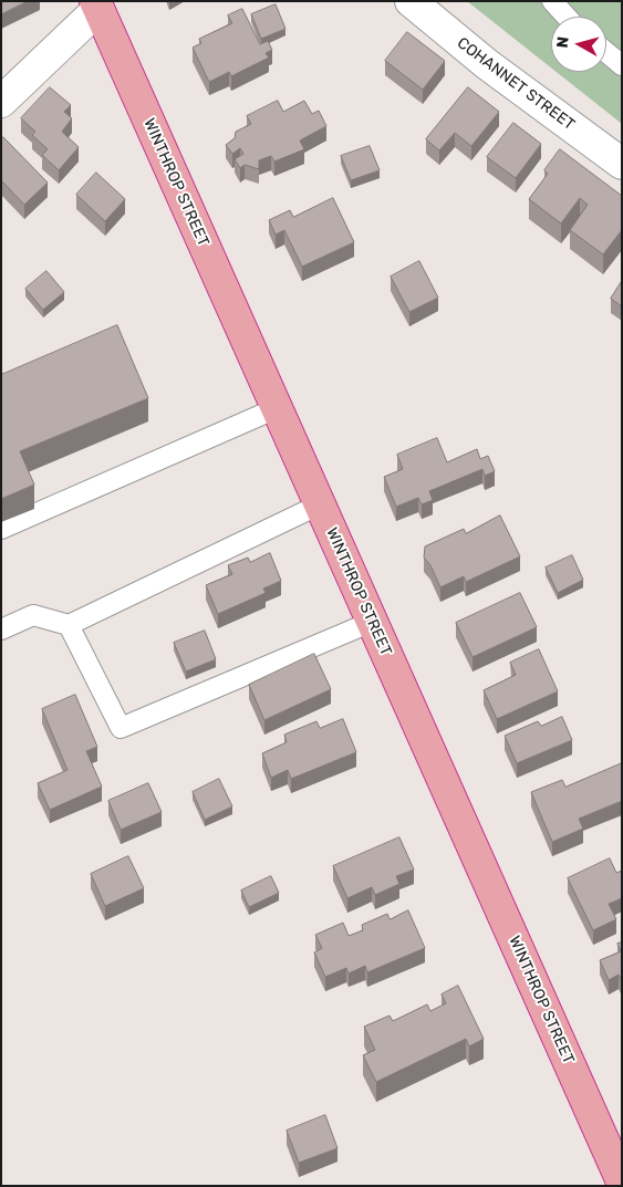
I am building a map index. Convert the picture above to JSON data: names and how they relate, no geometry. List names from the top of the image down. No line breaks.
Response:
{"streets":{"highway":["WINTHROP STREET"],"street":["COHANNET STREET"]},"north":"left"}
